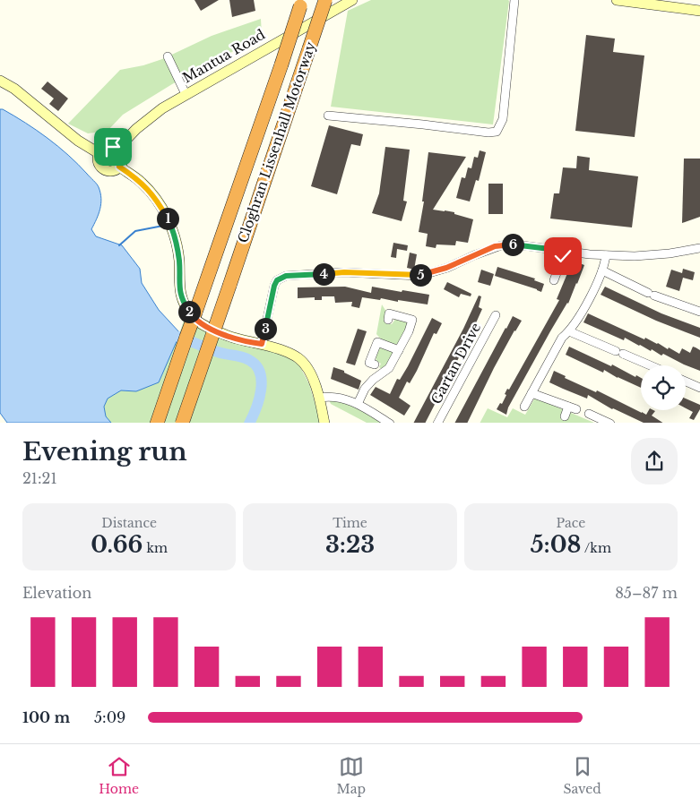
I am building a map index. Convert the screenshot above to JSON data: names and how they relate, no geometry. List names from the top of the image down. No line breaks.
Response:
{"streets":{"highway":["Cloghran Lissenhall Motorway"],"street":["Mantua Road","Gartan Drive"]},"page":{"pins":["1","6","4","5","2","3"],"heading":["Evening run","21:21"],"stats":[["Distance","0.66 km"],["Time","3:23"],["Pace","5:08 /km"]],"chart":["Elevation","85–87 m"],"list":[{"name":"100 m","note":"5:09"}],"tabs":["Home","Map","Saved"]}}
